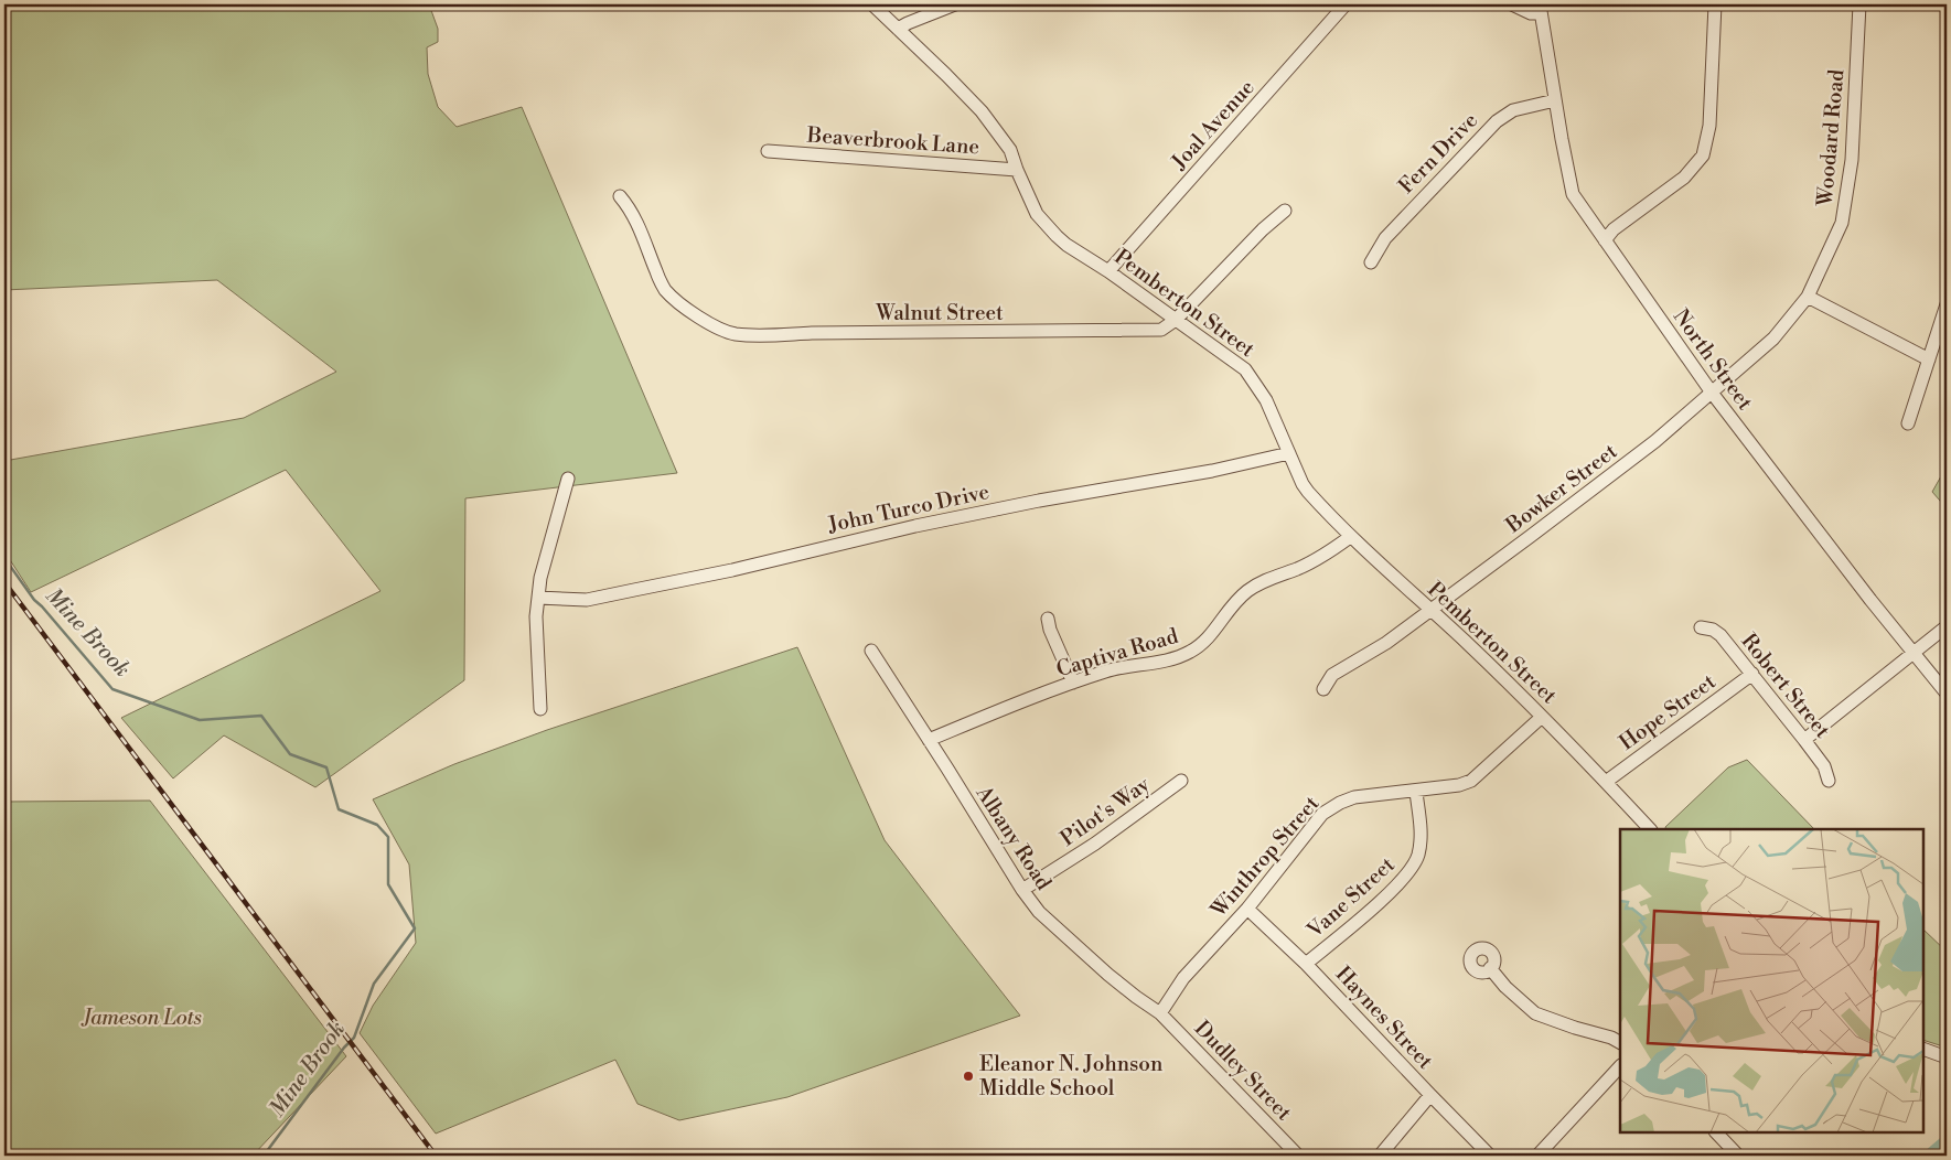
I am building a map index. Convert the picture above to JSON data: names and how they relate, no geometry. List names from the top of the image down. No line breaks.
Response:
{"streets":{"street":["Joal Avenue","Woodard Road","Beaverbrook Lane","Fern Drive","Pemberton Street","Walnut Street","North Street","Bowker Street","John Turco Drive","Captiva Road","Robert Street","Hope Street","Pilot's Way","Albany Road","Winthrop Street","Vane Street","Haynes Street","Dudley Street"]},"crossings":[["Joal Avenue","Pemberton Street"],["Woodard Road","North Street"],["Woodard Road","Bowker Street"],["Beaverbrook Lane","Pemberton Street"],["Fern Drive","North Street"],["Pemberton Street","Walnut Street"],["Pemberton Street","Bowker Street"],["Pemberton Street","John Turco Drive"],["Pemberton Street","Captiva Road"],["Pemberton Street","Hope Street"],["Pemberton Street","Winthrop Street"],["North Street","Bowker Street"],["Captiva Road","Albany Road"],["Robert Street","Hope Street"],["Pilot's Way","Albany Road"],["Albany Road","Winthrop Street"],["Albany Road","Dudley Street"],["Winthrop Street","Vane Street"],["Winthrop Street","Haynes Street"],["Winthrop Street","Dudley Street"],["Vane Street","Haynes Street"]],"water":["Mine Brook"],"parks":["Jameson Lots"],"places":["Eleanor N. Johnson Middle School"]}
